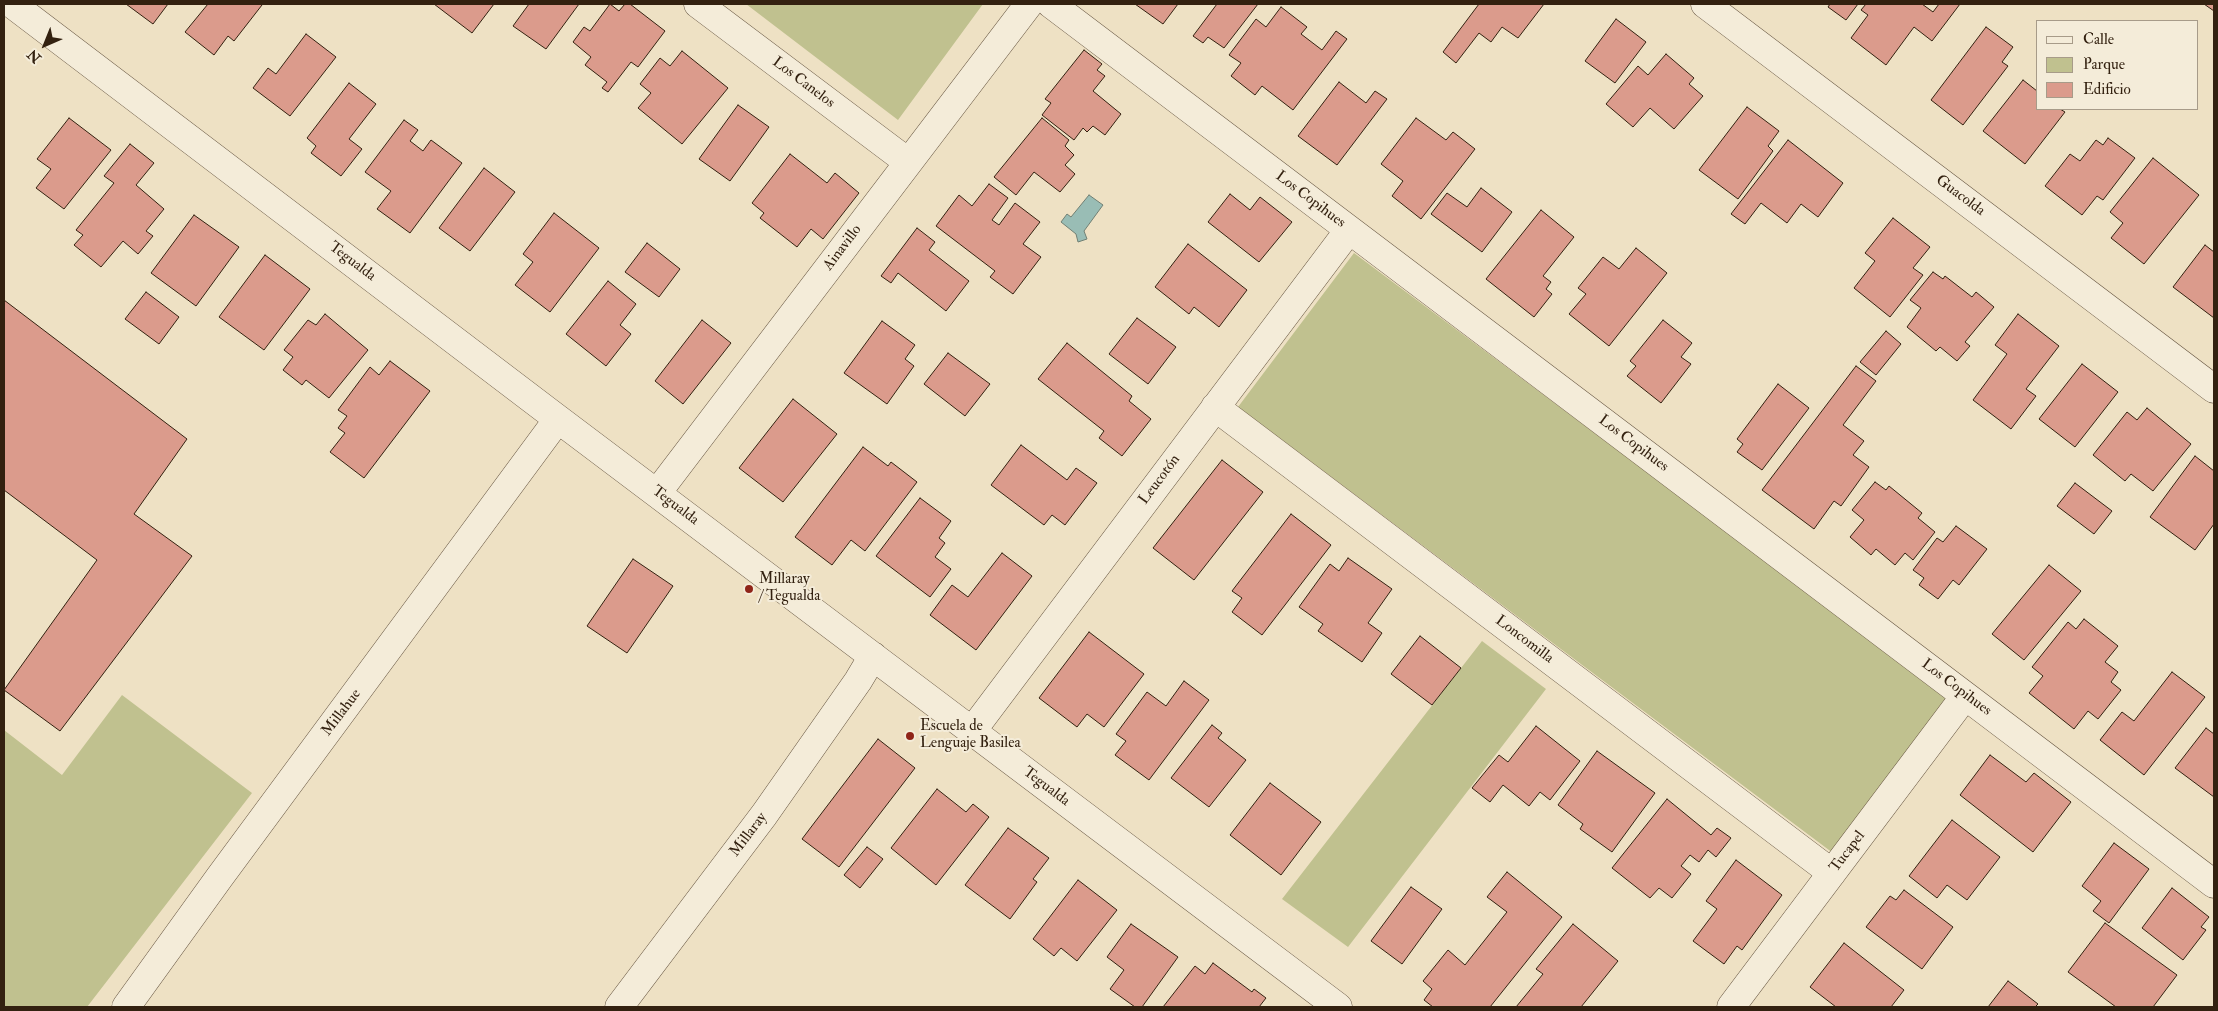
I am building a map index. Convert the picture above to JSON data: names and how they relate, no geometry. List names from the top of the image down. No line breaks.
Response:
{"streets":{"street":["Los Canelos","Guacolda","Los Copihues","Ainavillo","Tegualda","Leucotón","Loncomilla","Millahue","Millaray","Tucapel"]},"crossings":[["Los Canelos","Ainavillo"],["Los Copihues","Leucotón"],["Los Copihues","Tucapel"],["Ainavillo","Tegualda"],["Tegualda","Leucotón"],["Tegualda","Millahue"],["Tegualda","Millaray"],["Leucotón","Loncomilla"],["Loncomilla","Tucapel"]],"places":["Millaray / Tegualda","Escuela de Lenguaje Basilea"],"legend":["Calle","Parque","Edificio"],"north":"bottom left"}
